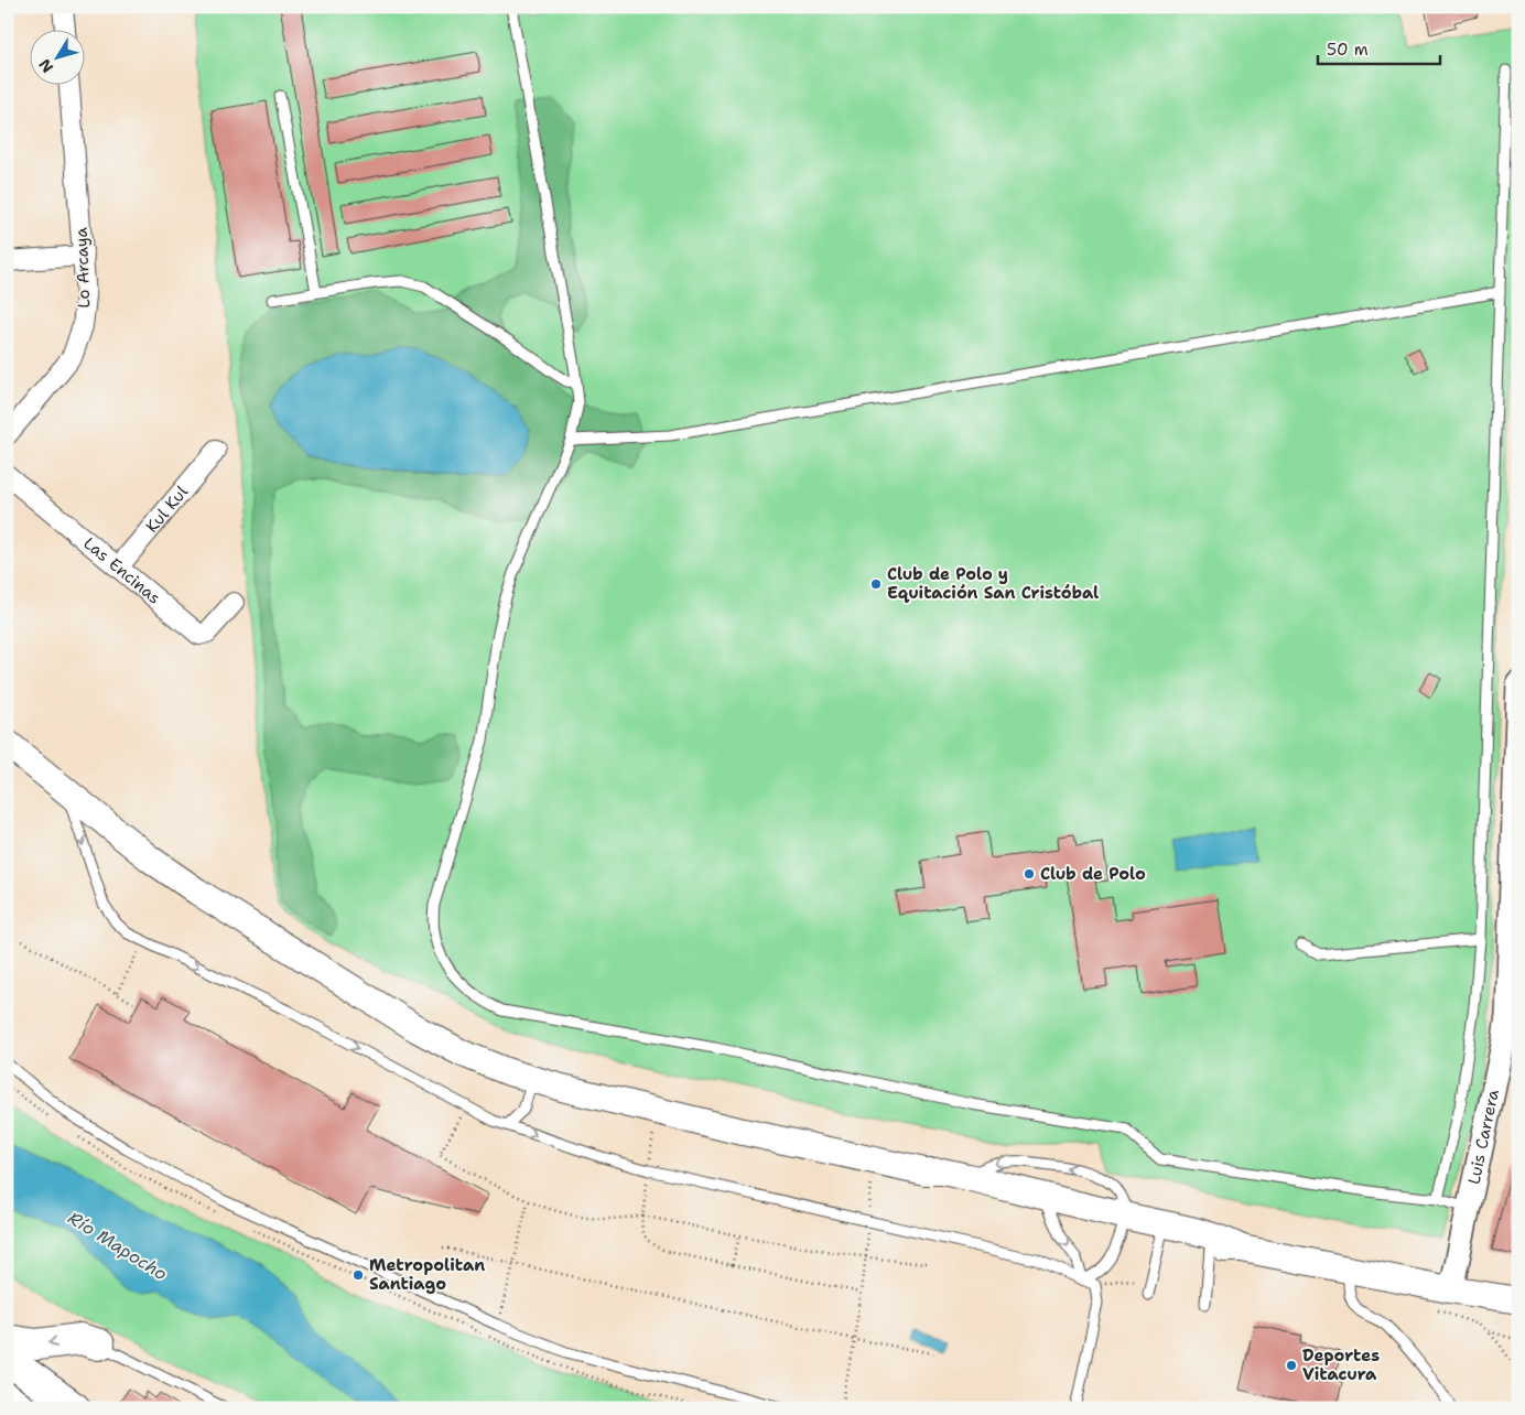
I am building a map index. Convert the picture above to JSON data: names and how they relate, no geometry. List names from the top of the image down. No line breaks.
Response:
{"streets":{"street":["Lo Arcaya","Kul Kul","Las Encinas","Luis Carrera"]},"crossings":[["Kul Kul","Las Encinas"]],"water":["Río Mapocho"],"places":["Club de Polo y Equitación San Cristóbal","Club de Polo","Metropolitan Santiago","Deportes Vitacura"],"scale_bar":"50 m","north":"bottom left"}
